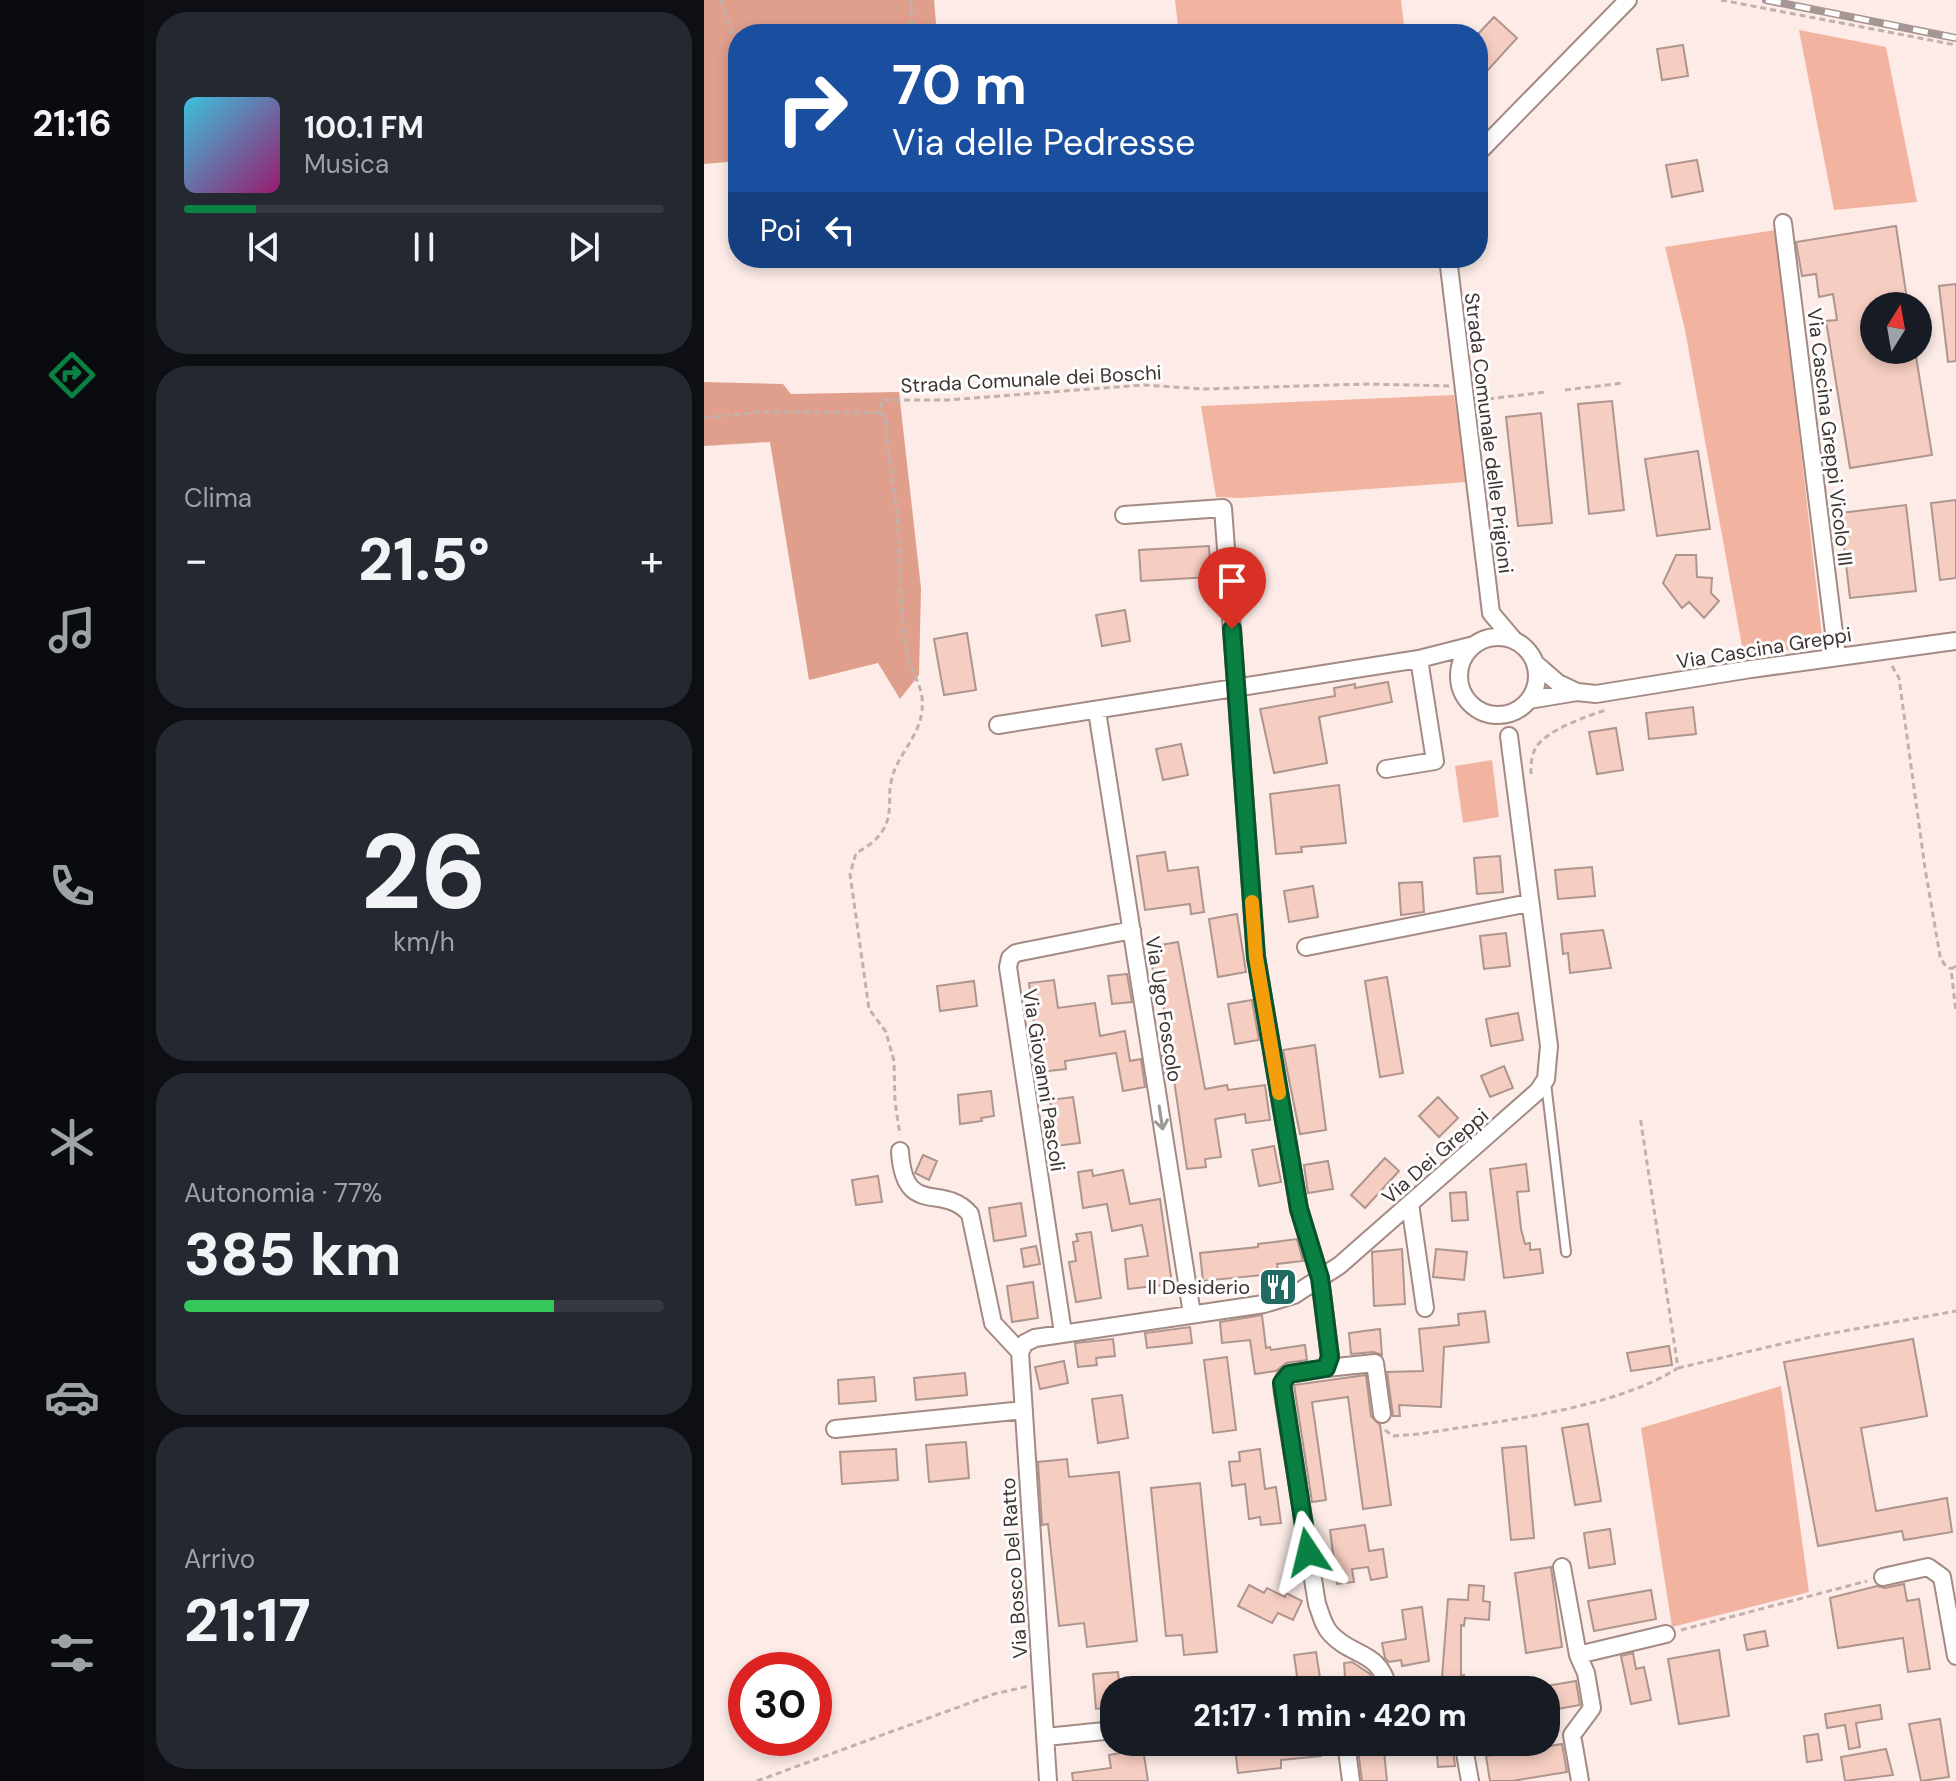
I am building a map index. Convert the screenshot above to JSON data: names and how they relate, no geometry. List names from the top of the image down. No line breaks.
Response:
{"streets":{"street":["Strada Comunale delle Prigioni","Via Cascina Greppi Vicolo III","Via Cascina Greppi","Via Ugo Foscolo","Via Giovanni Pascoli","Via Dei Greppi","Via Bosco Del Ratto"],"path":["Strada Comunale dei Boschi"]},"crossings":[["Strada Comunale dei Boschi","Strada Comunale delle Prigioni"],["Via Cascina Greppi Vicolo III","Via Cascina Greppi"],["Via Ugo Foscolo","Via Giovanni Pascoli"],["Via Ugo Foscolo","Via Dei Greppi"],["Via Giovanni Pascoli","Via Dei Greppi"],["Via Dei Greppi","Via Bosco Del Ratto"]],"places":{"restaurant":["Il Desiderio"]},"north":"top","page":{"tabs":"21:16","turn":["70 m","Via delle Pedresse"],"song":["100.1 FM","Musica"],"then":"Poi","tile":["Clima",["26","km/h"],["Autonomia · 77%","385 km"],["Arrivo","21:17"]],"heat":["−","21.5°","+"],"limit":"30","trip":"21:17 · 1 min · 420 m"}}
